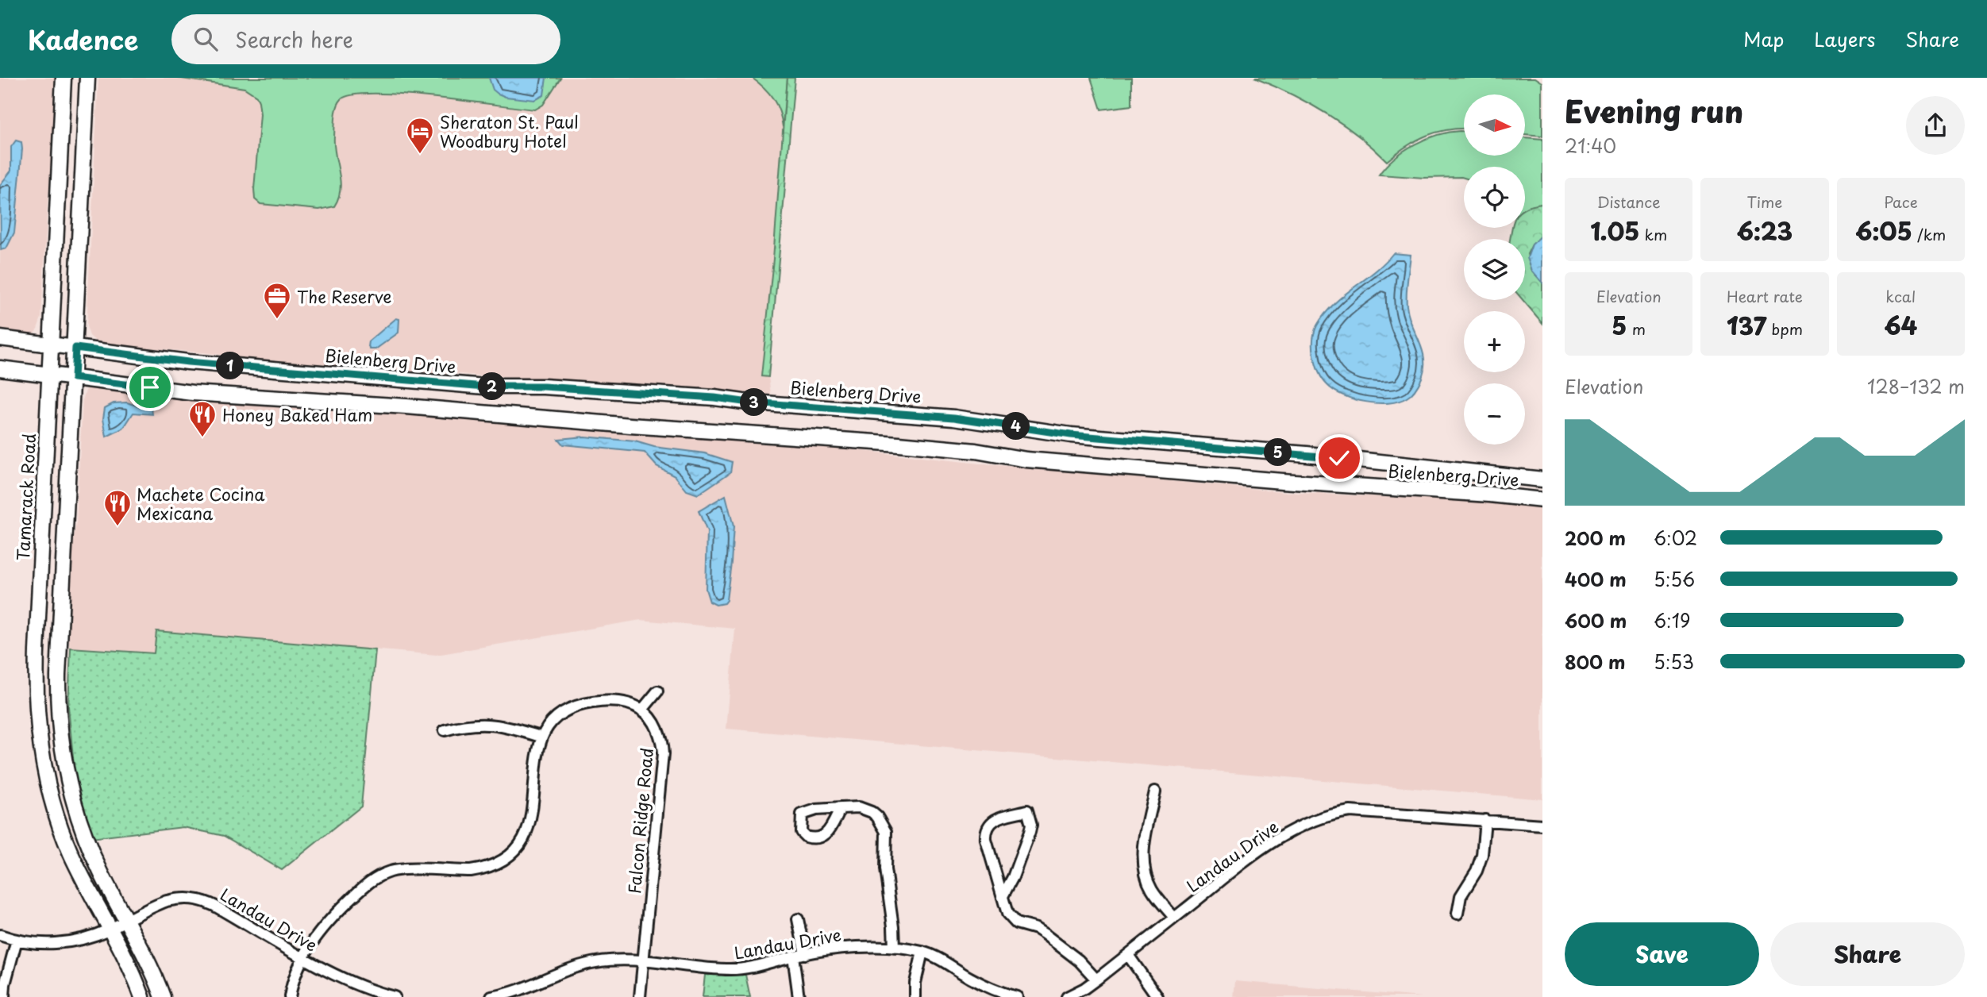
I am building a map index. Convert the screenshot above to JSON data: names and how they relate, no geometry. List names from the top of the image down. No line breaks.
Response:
{"streets":{"street":["Bielenberg Drive","Tamarack Road","Falcon Ridge Road","Landau Drive"]},"crossings":[["Bielenberg Drive","Tamarack Road"],["Tamarack Road","Landau Drive"],["Falcon Ridge Road","Landau Drive"]],"places":{"hotel":["Sheraton St. Paul Woodbury Hotel"],"office":["The Reserve"],"restaurant":["Honey Baked Ham","Machete Cocina Mexicana"]},"north":"right","page":{"header":"Kadence","search":"Search here","nav":["Map","Layers","Share"],"heading":["Evening run","21:40"],"map_buttons":["+","−"],"stats":[["Distance","1.05 km"],["Time","6:23"],["Pace","6:05 /km"],["Elevation","5 m"],["Heart rate","137 bpm"],["kcal","64"]],"pins":["1","2","3","4","5"],"chart":["Elevation","128–132 m"],"list":[{"name":"200 m","note":"6:02"},{"name":"400 m","note":"5:56"},{"name":"600 m","note":"6:19"},{"name":"800 m","note":"5:53"}],"buttons":["Save","Share"]}}
